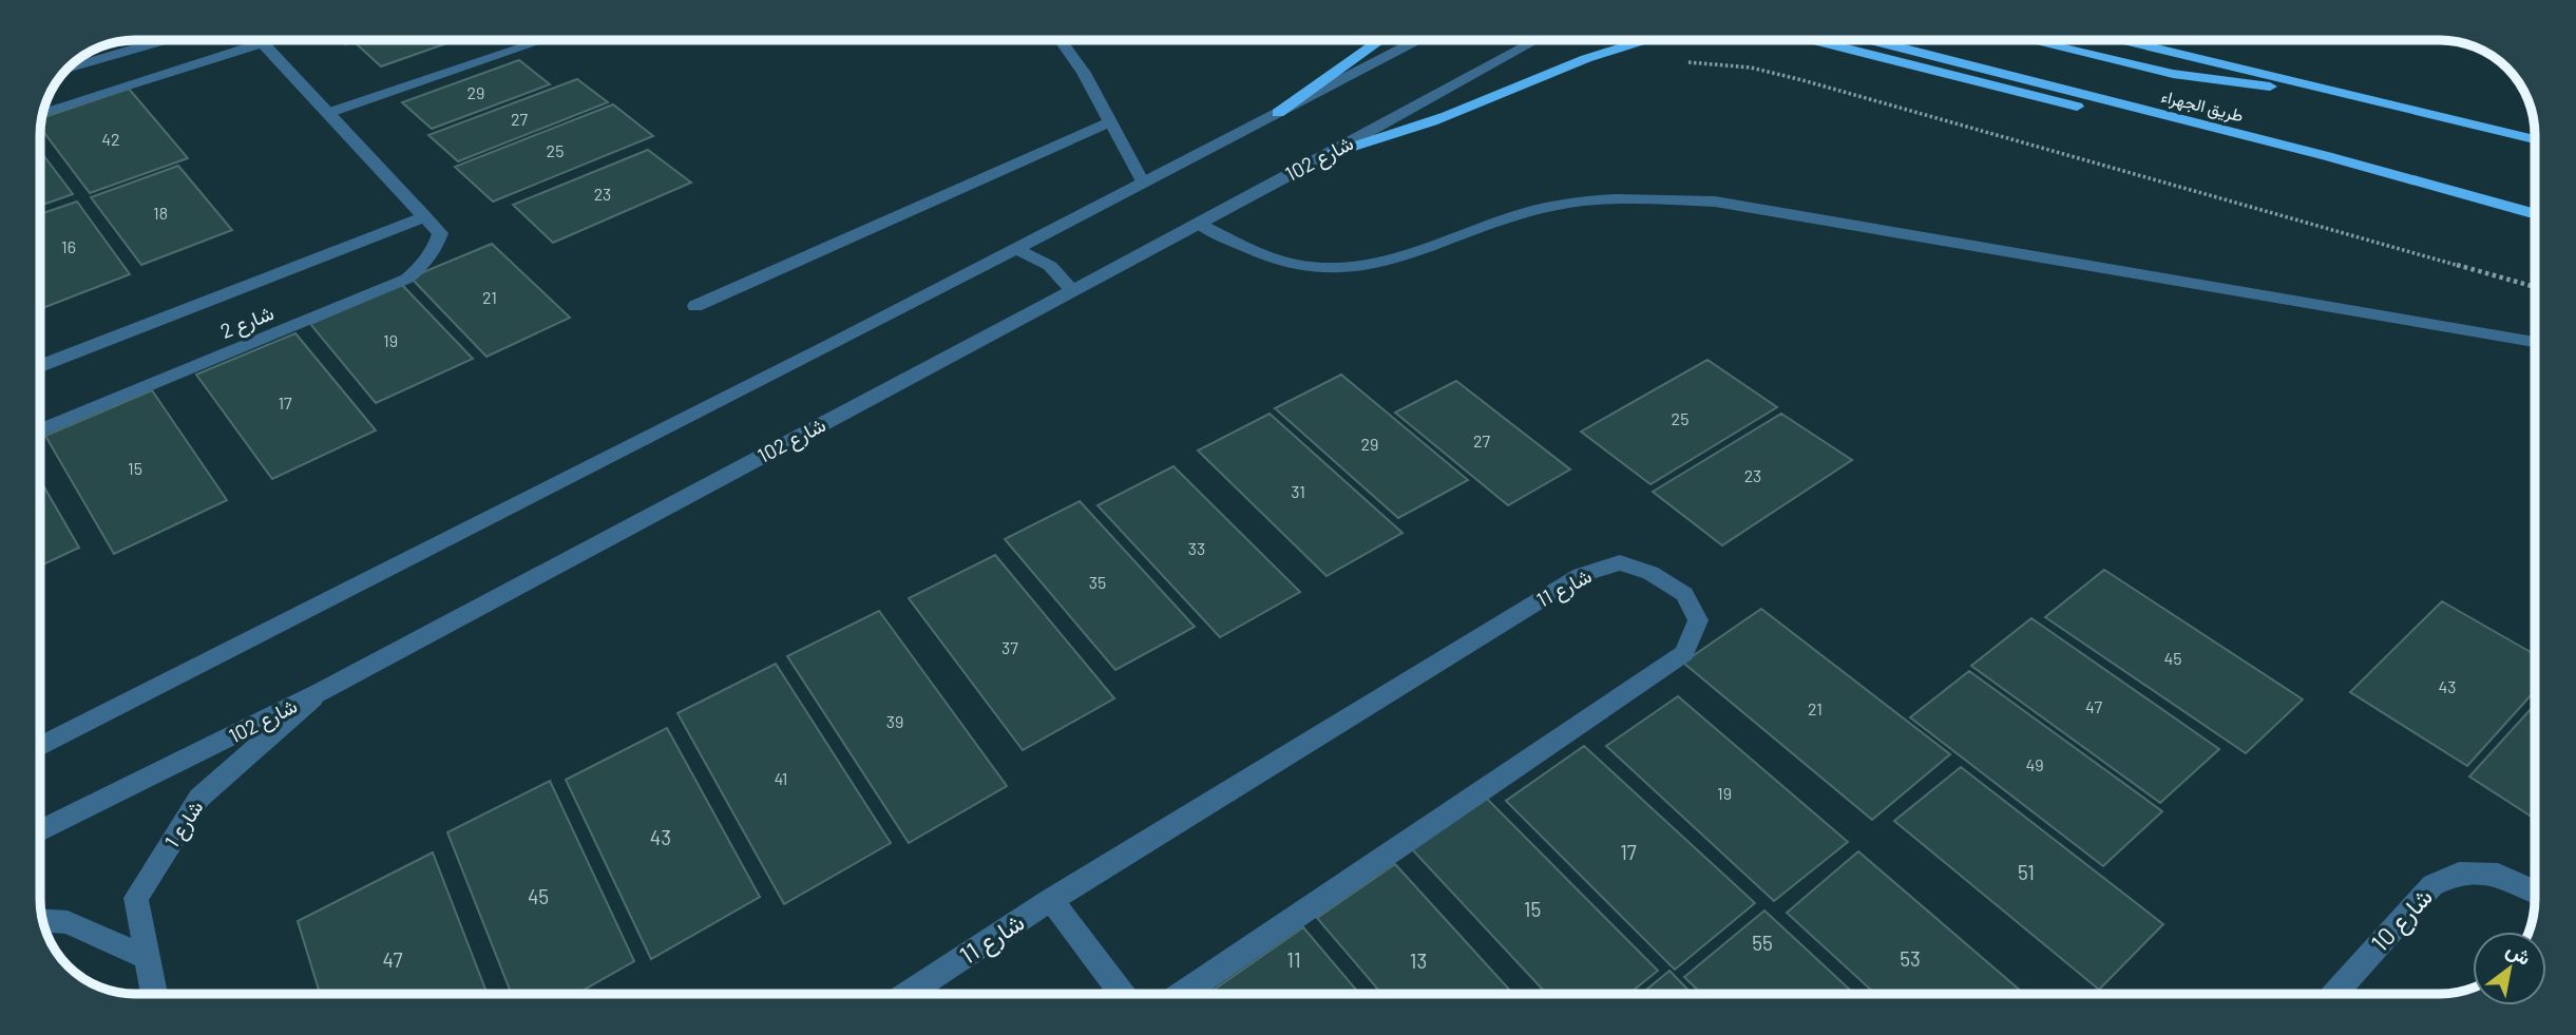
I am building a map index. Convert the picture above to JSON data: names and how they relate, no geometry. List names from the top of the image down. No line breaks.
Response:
{"streets":{"highway":["طريق الجهراء"],"street":["شارع 102","شارع 2","شارع 11","شارع 1","شارع 10"]},"crossings":[["شارع 102","شارع 1"]],"house_numbers":["29","27","42","25","23","18","16","21","19","17","25","27","29","15","23","31","33","35","37","45","43","47","21","39","49","41","19","43","17","51","45","15","55","53","47","11","13"],"north":"top right"}
